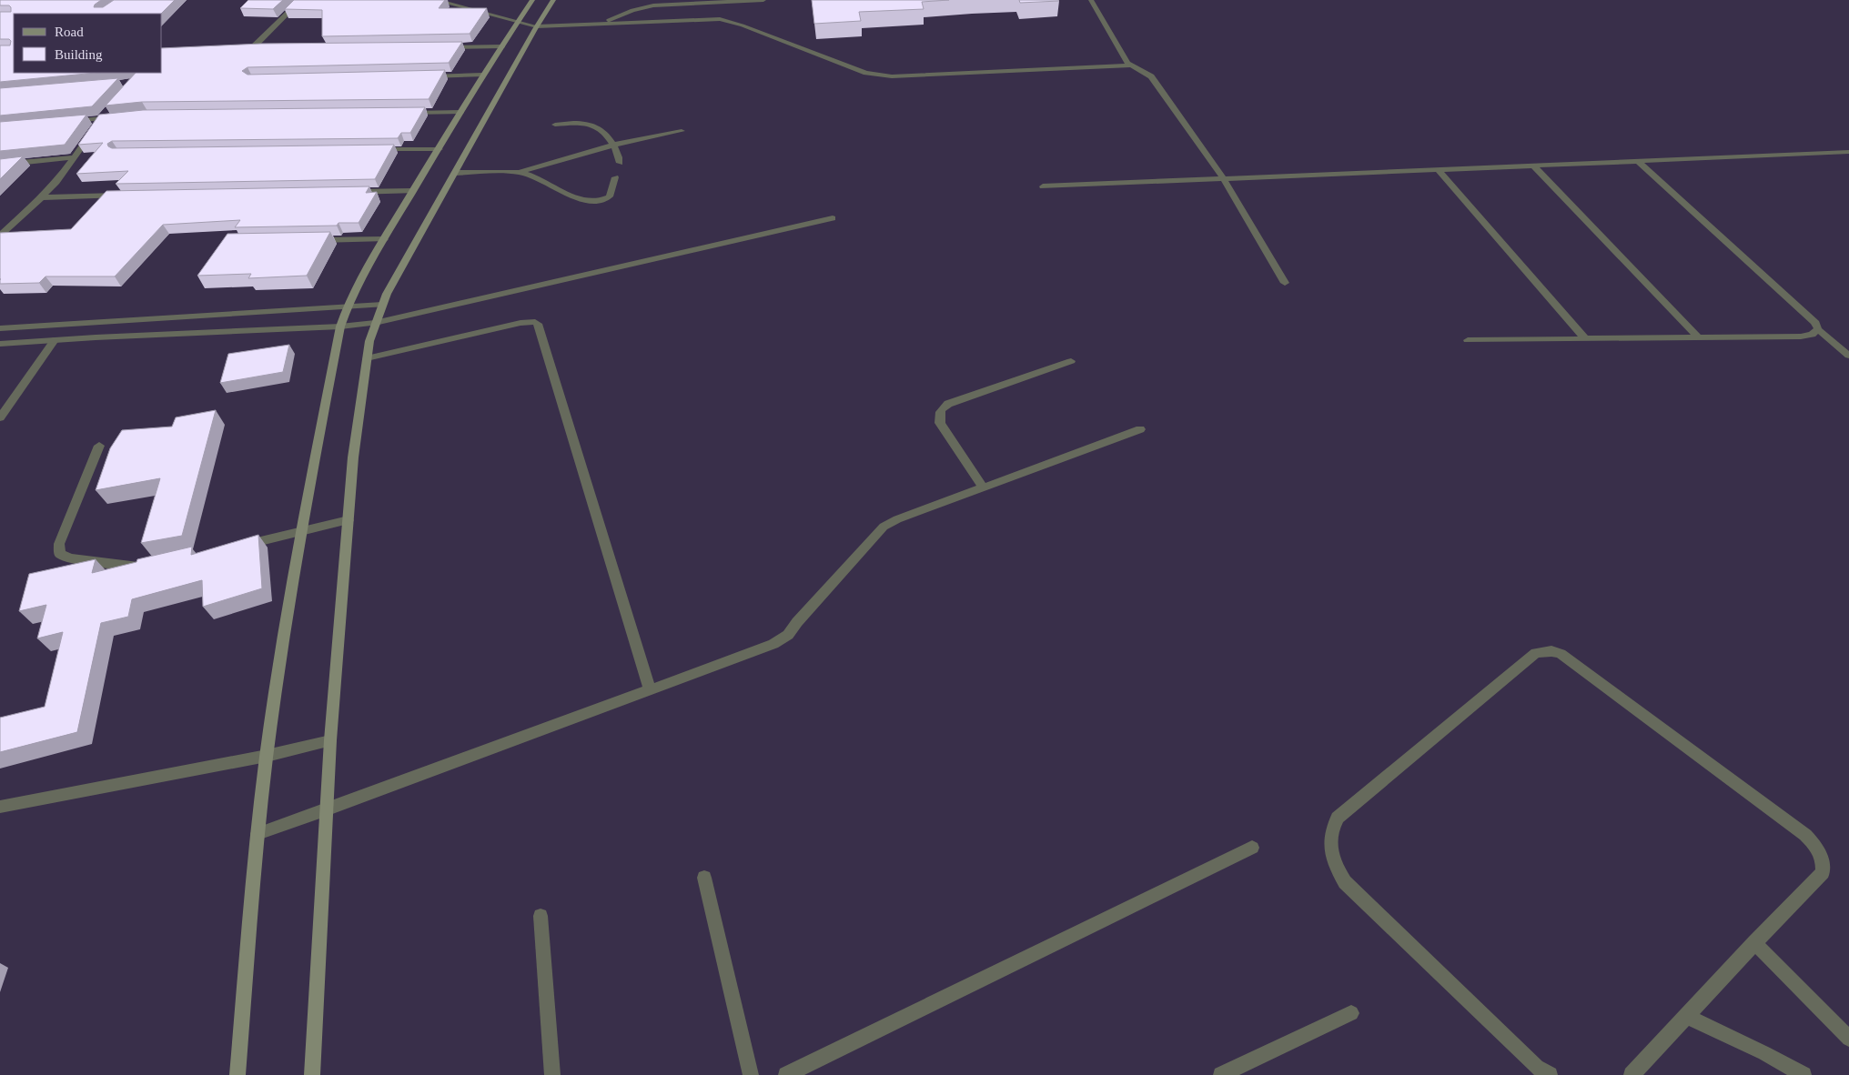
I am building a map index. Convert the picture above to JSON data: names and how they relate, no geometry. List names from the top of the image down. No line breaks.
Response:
{"legend":["Road","Building"]}
